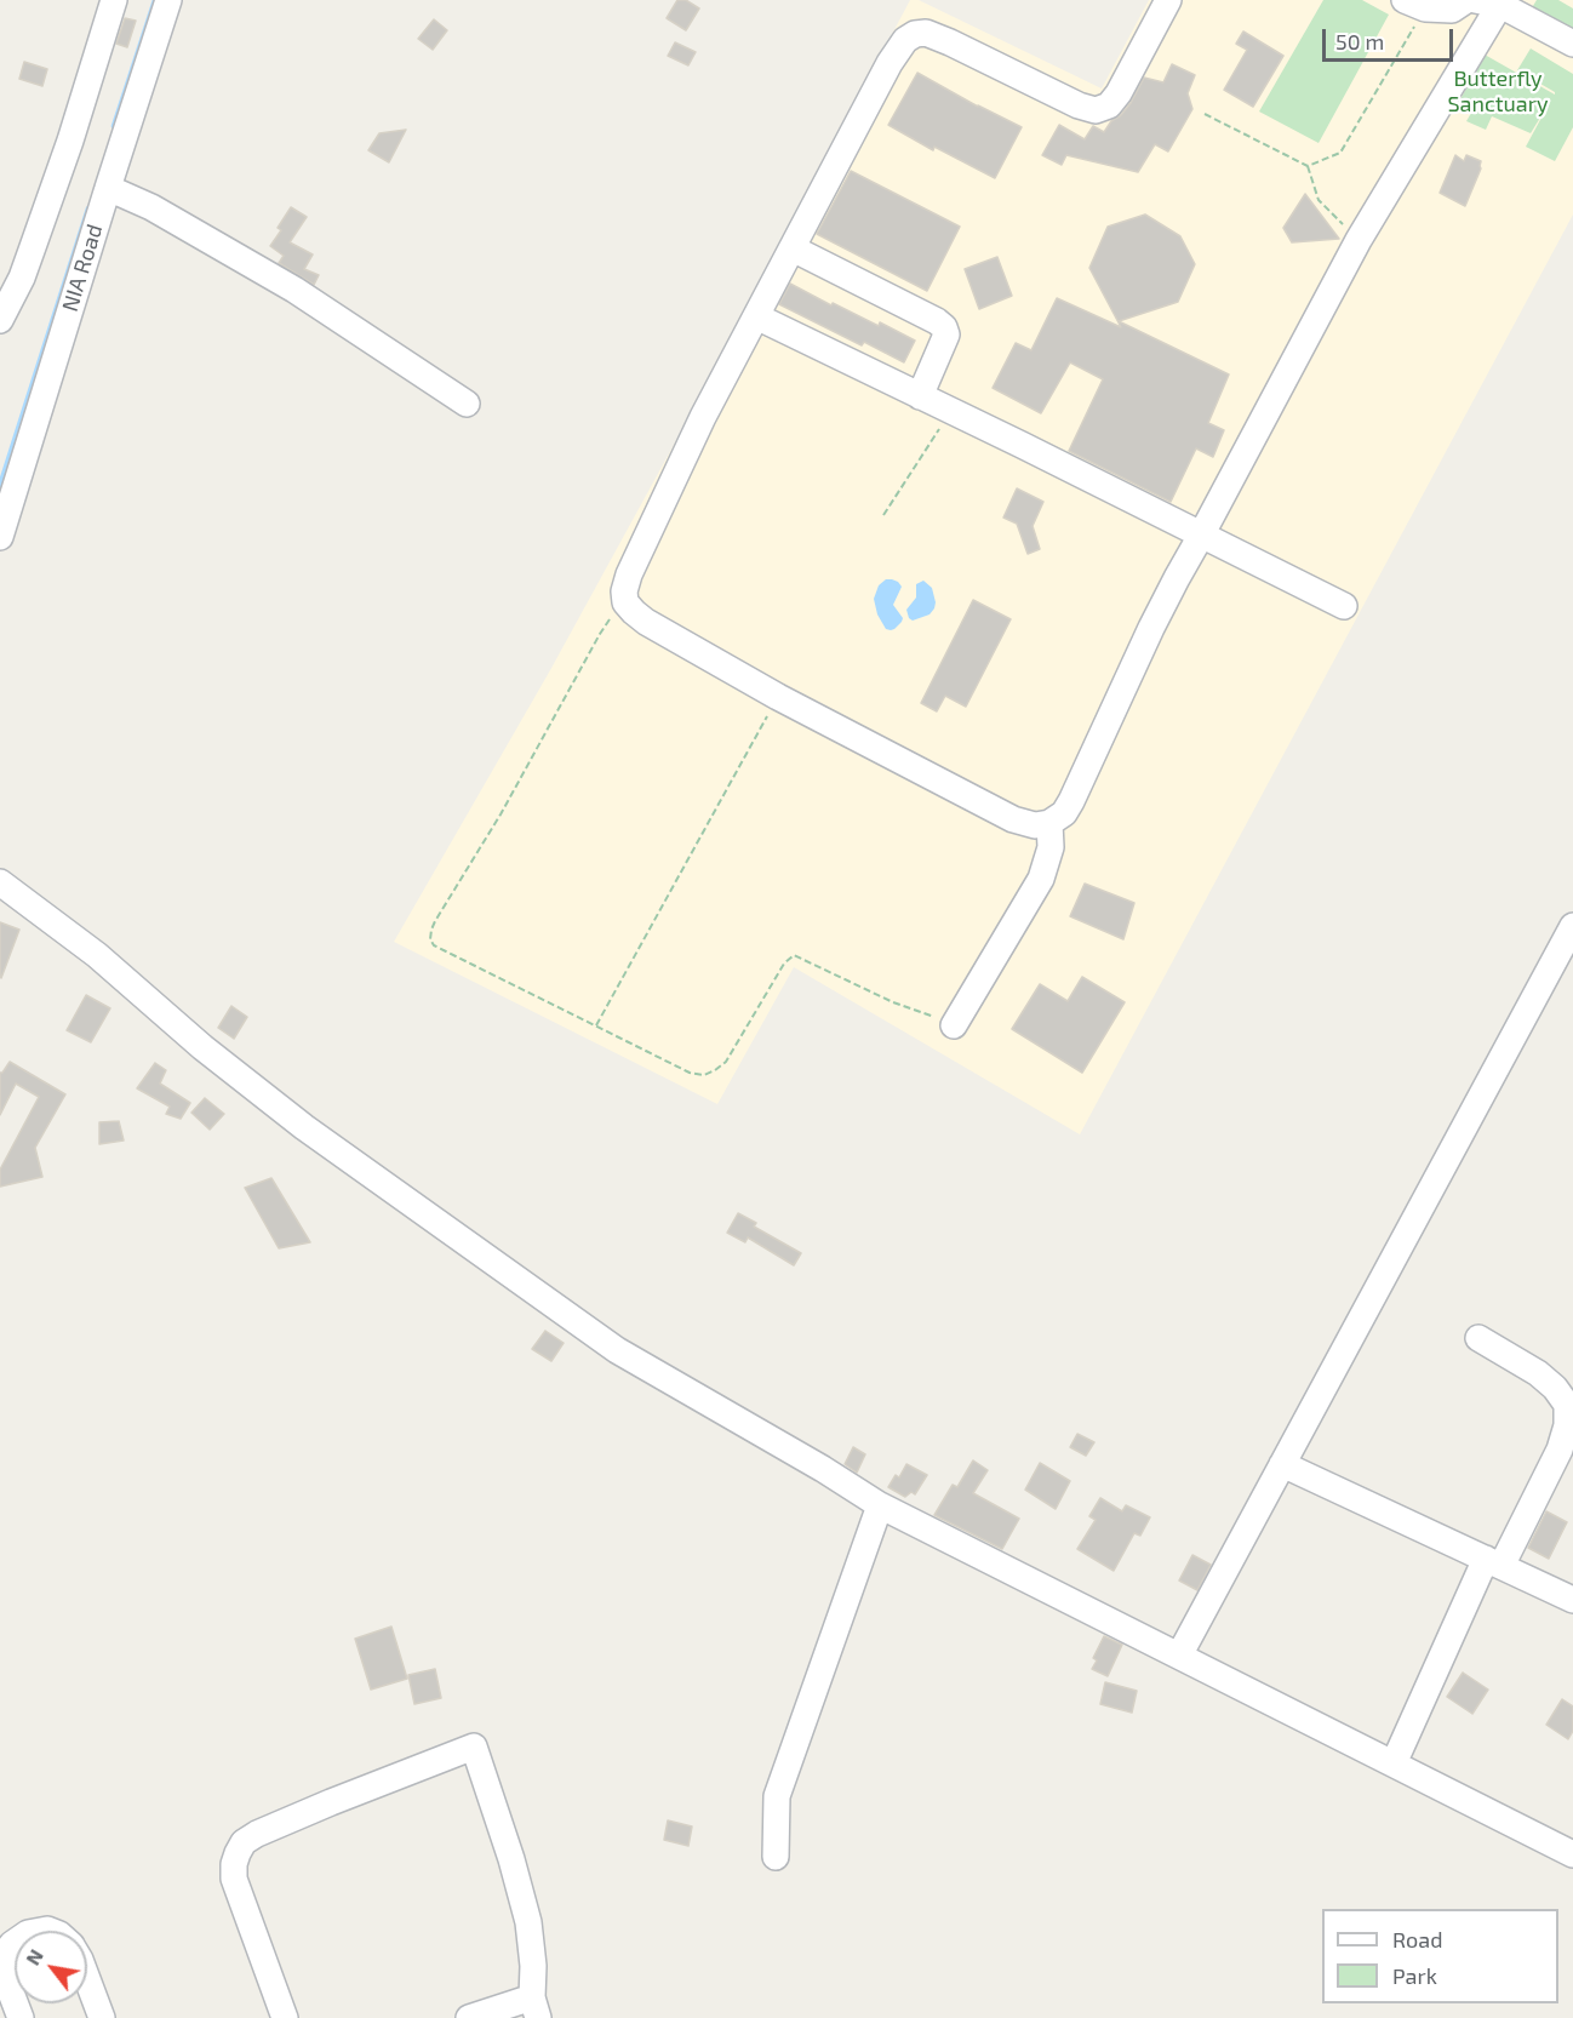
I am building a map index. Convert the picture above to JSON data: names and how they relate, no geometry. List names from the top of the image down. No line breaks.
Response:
{"streets":{"street":["NIA Road"]},"parks":["Butterfly Sanctuary"],"legend":["Road","Park"],"scale_bar":"50 m","north":"top left"}
